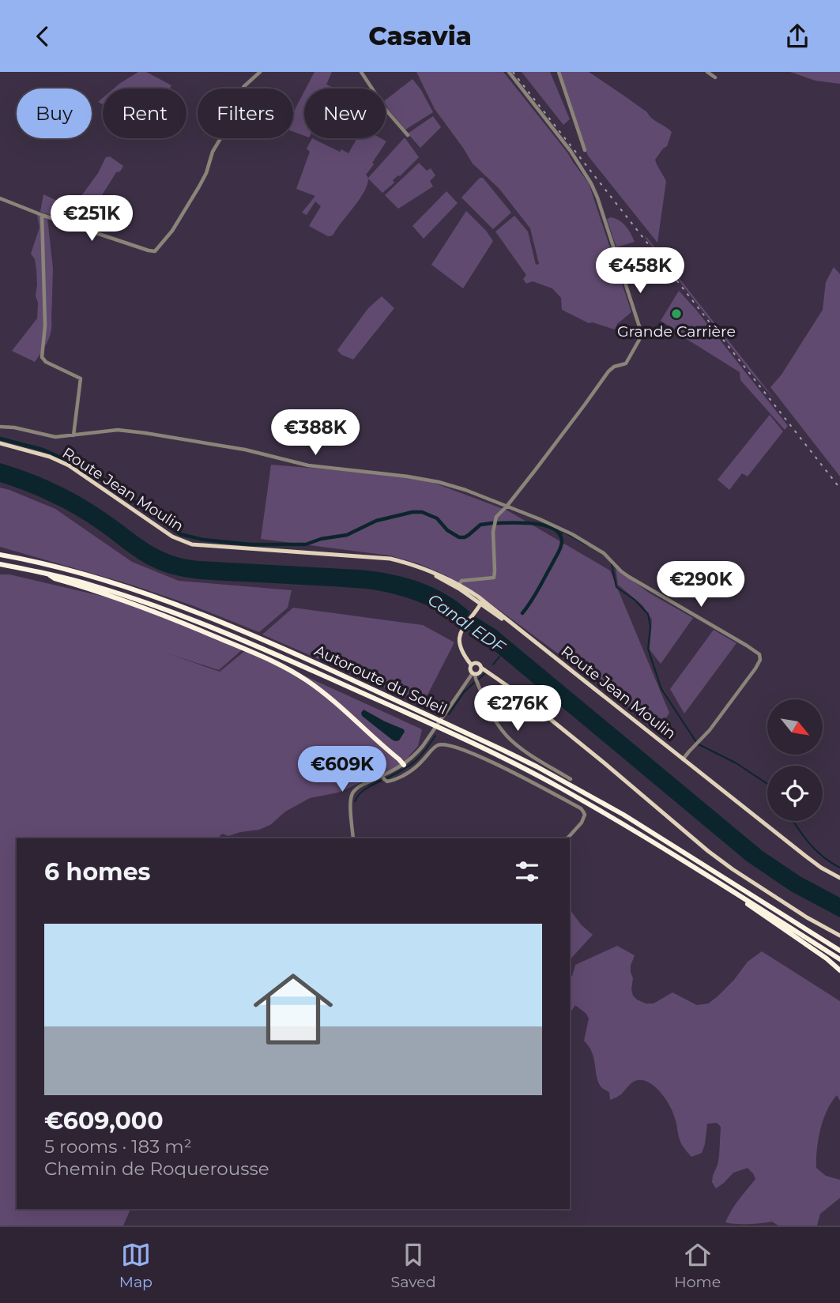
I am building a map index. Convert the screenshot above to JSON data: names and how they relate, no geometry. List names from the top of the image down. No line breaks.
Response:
{"streets":{"highway":["Autoroute du Soleil"],"main road":["Route Jean Moulin"]},"water":["Canal EDF"],"places":["Grande Carrière"],"north":"bottom right","page":{"header":"Casavia","chip":["Buy","Rent","Filters","New"],"price":["€251K","€458K","€388K","€290K","€276K","€609K"],"heading":"6 homes","list":[{"name":"€609,000","note":"5 rooms · 183 m² · Chemin de Roquerousse"}],"tabs":["Map","Saved","Home"]}}
